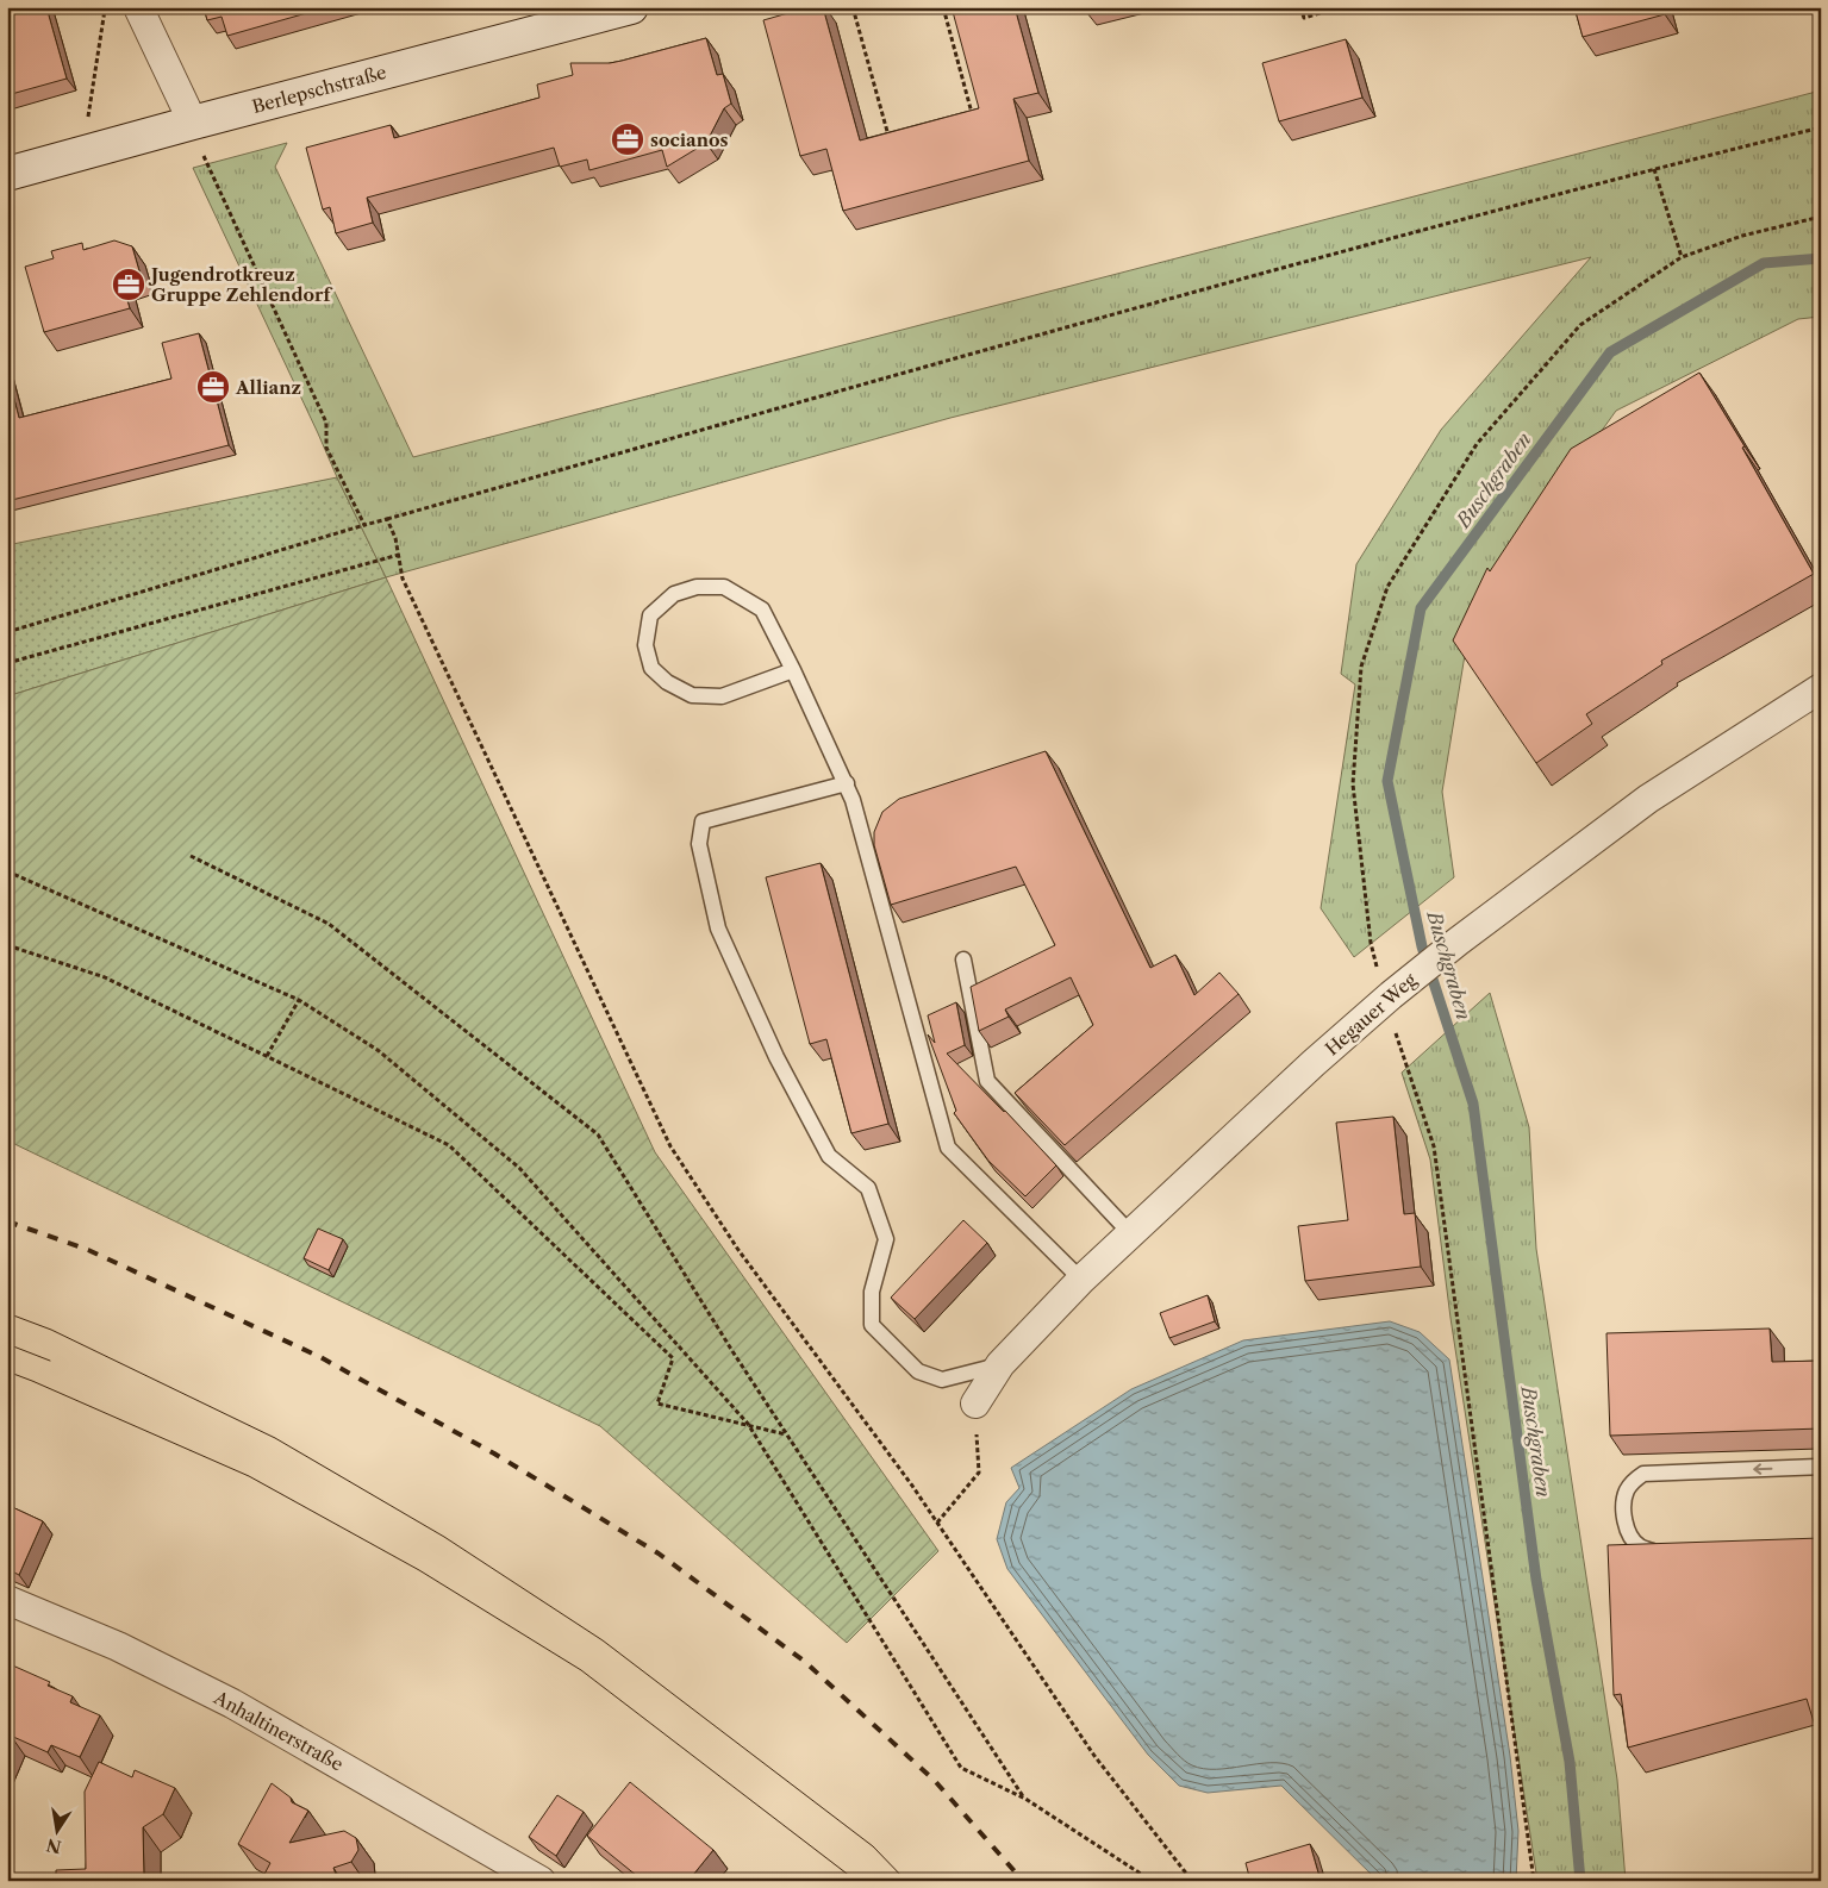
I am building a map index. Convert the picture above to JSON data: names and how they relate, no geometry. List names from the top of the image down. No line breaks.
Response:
{"streets":{"street":["Berlepschstraße","Hegauer Weg","Anhaltinerstraße"]},"water":["Buschgraben"],"places":{"office":["socianos","Jugendrotkreuz Gruppe Zehlendorf","Allianz"]},"north":"bottom"}
